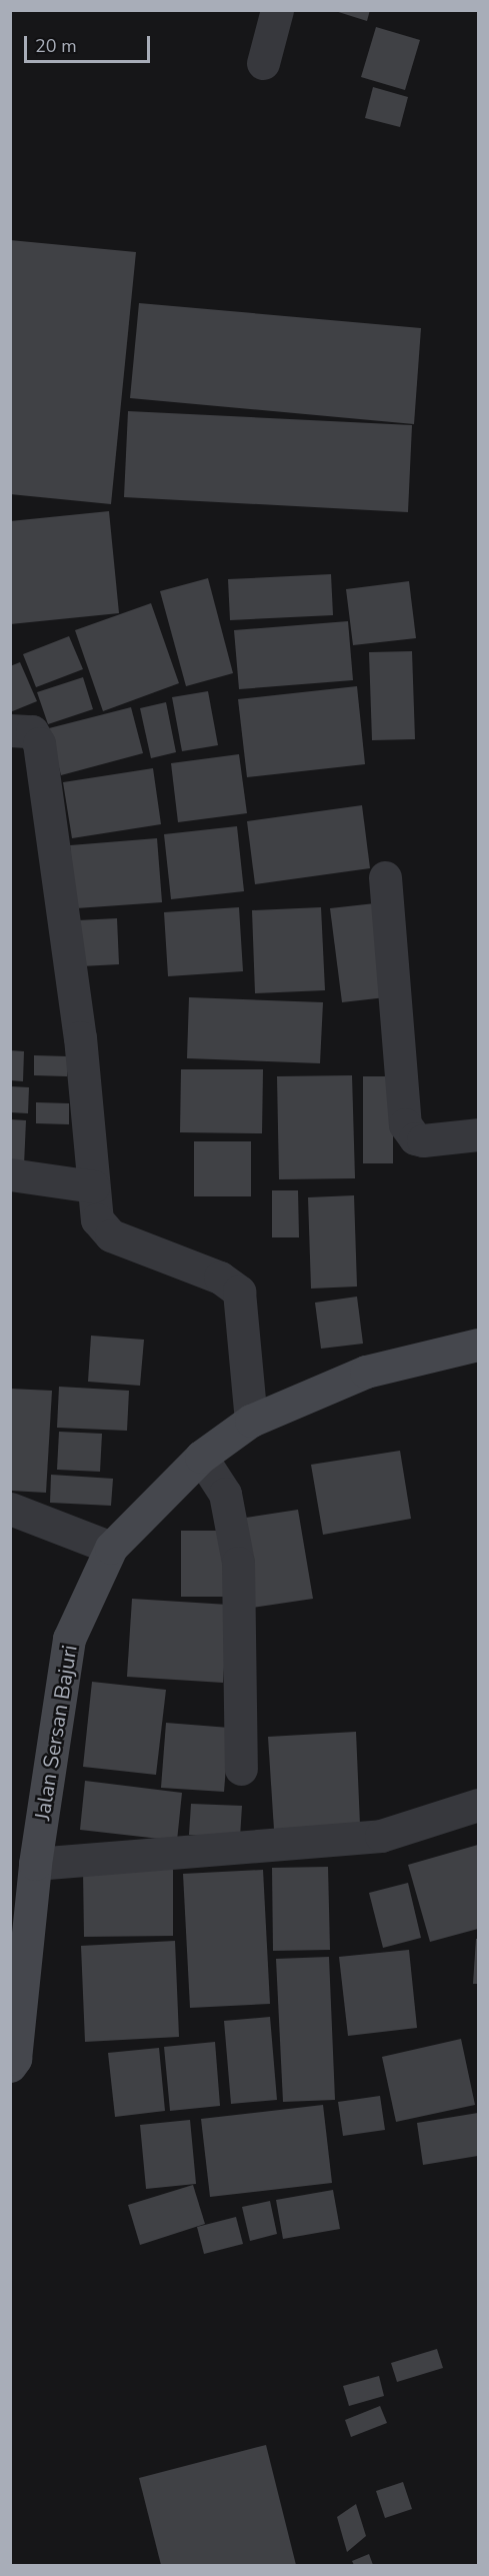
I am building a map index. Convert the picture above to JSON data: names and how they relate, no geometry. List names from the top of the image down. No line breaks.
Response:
{"streets":{"main road":["Jalan Sersan Bajuri"]},"scale_bar":"20 m"}
